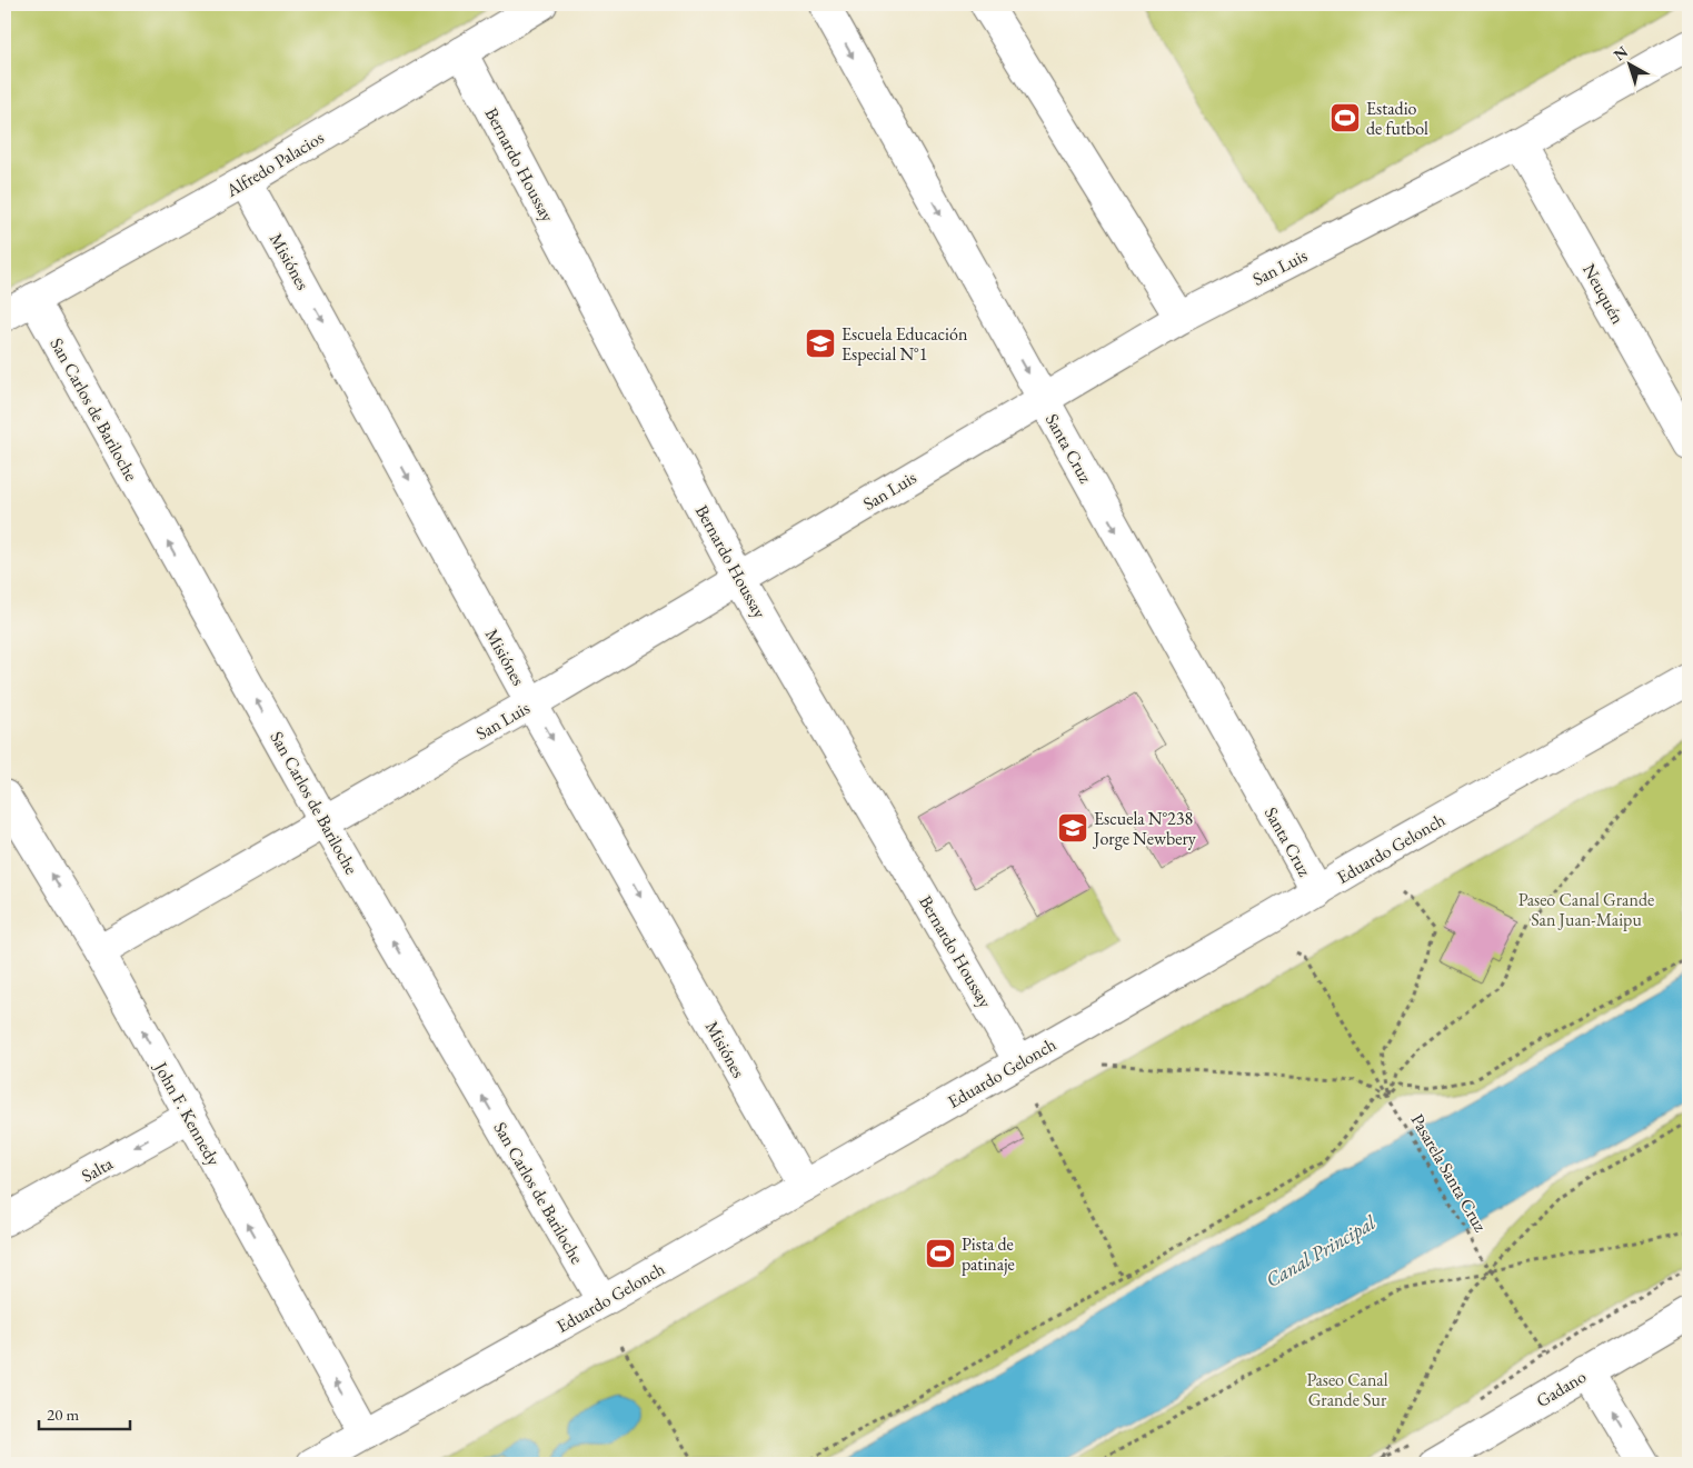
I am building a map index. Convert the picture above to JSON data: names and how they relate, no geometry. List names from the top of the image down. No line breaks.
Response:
{"streets":{"street":["Alfredo Palacios","Bernardo Houssay","Misiónes","San Luis","Neuquén","San Carlos de Bariloche","Santa Cruz","Eduardo Gelonch","John F. Kennedy","Salta","Gadano"],"path":["Pasarela Santa Cruz"]},"crossings":[["Alfredo Palacios","Bernardo Houssay"],["Alfredo Palacios","Misiónes"],["Alfredo Palacios","San Carlos de Bariloche"],["Bernardo Houssay","San Luis"],["Bernardo Houssay","Eduardo Gelonch"],["Misiónes","San Luis"],["Misiónes","Eduardo Gelonch"],["San Luis","Neuquén"],["San Luis","San Carlos de Bariloche"],["San Luis","Santa Cruz"],["San Luis","John F. Kennedy"],["San Carlos de Bariloche","Eduardo Gelonch"],["Santa Cruz","Eduardo Gelonch"],["Eduardo Gelonch","John F. Kennedy"],["John F. Kennedy","Salta"]],"one_way":["Misiónes","San Carlos de Bariloche","John F. Kennedy","Salta"],"water":["Canal Principal"],"parks":["Paseo Canal Grande San Juan-Maipu","Paseo Canal Grande Sur"],"places":{"sports":["Estadio de futbol","Pista de patinaje"],"school or university":["Escuela Educación Especial N°1","Escuela N°238 Jorge Newbery"]},"scale_bar":"20 m","north":"top left"}
